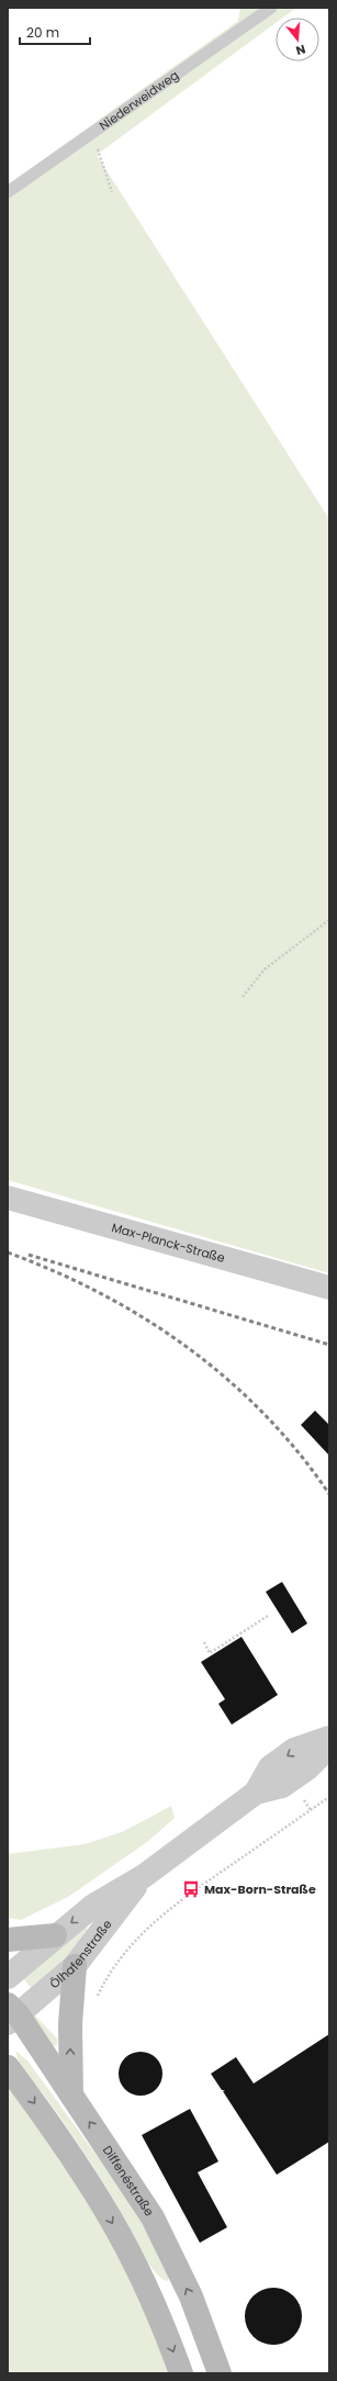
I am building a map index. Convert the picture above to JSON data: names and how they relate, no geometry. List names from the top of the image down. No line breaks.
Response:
{"streets":{"main road":["Diffenéstraße"],"street":["Max-Planck-Straße","Ölhafenstraße"],"lane":["Niederweidweg"]},"crossings":[["Ölhafenstraße","Diffenéstraße"]],"places":{"bus stop":["Max-Born-Straße"]},"scale_bar":"20 m","north":"bottom"}
